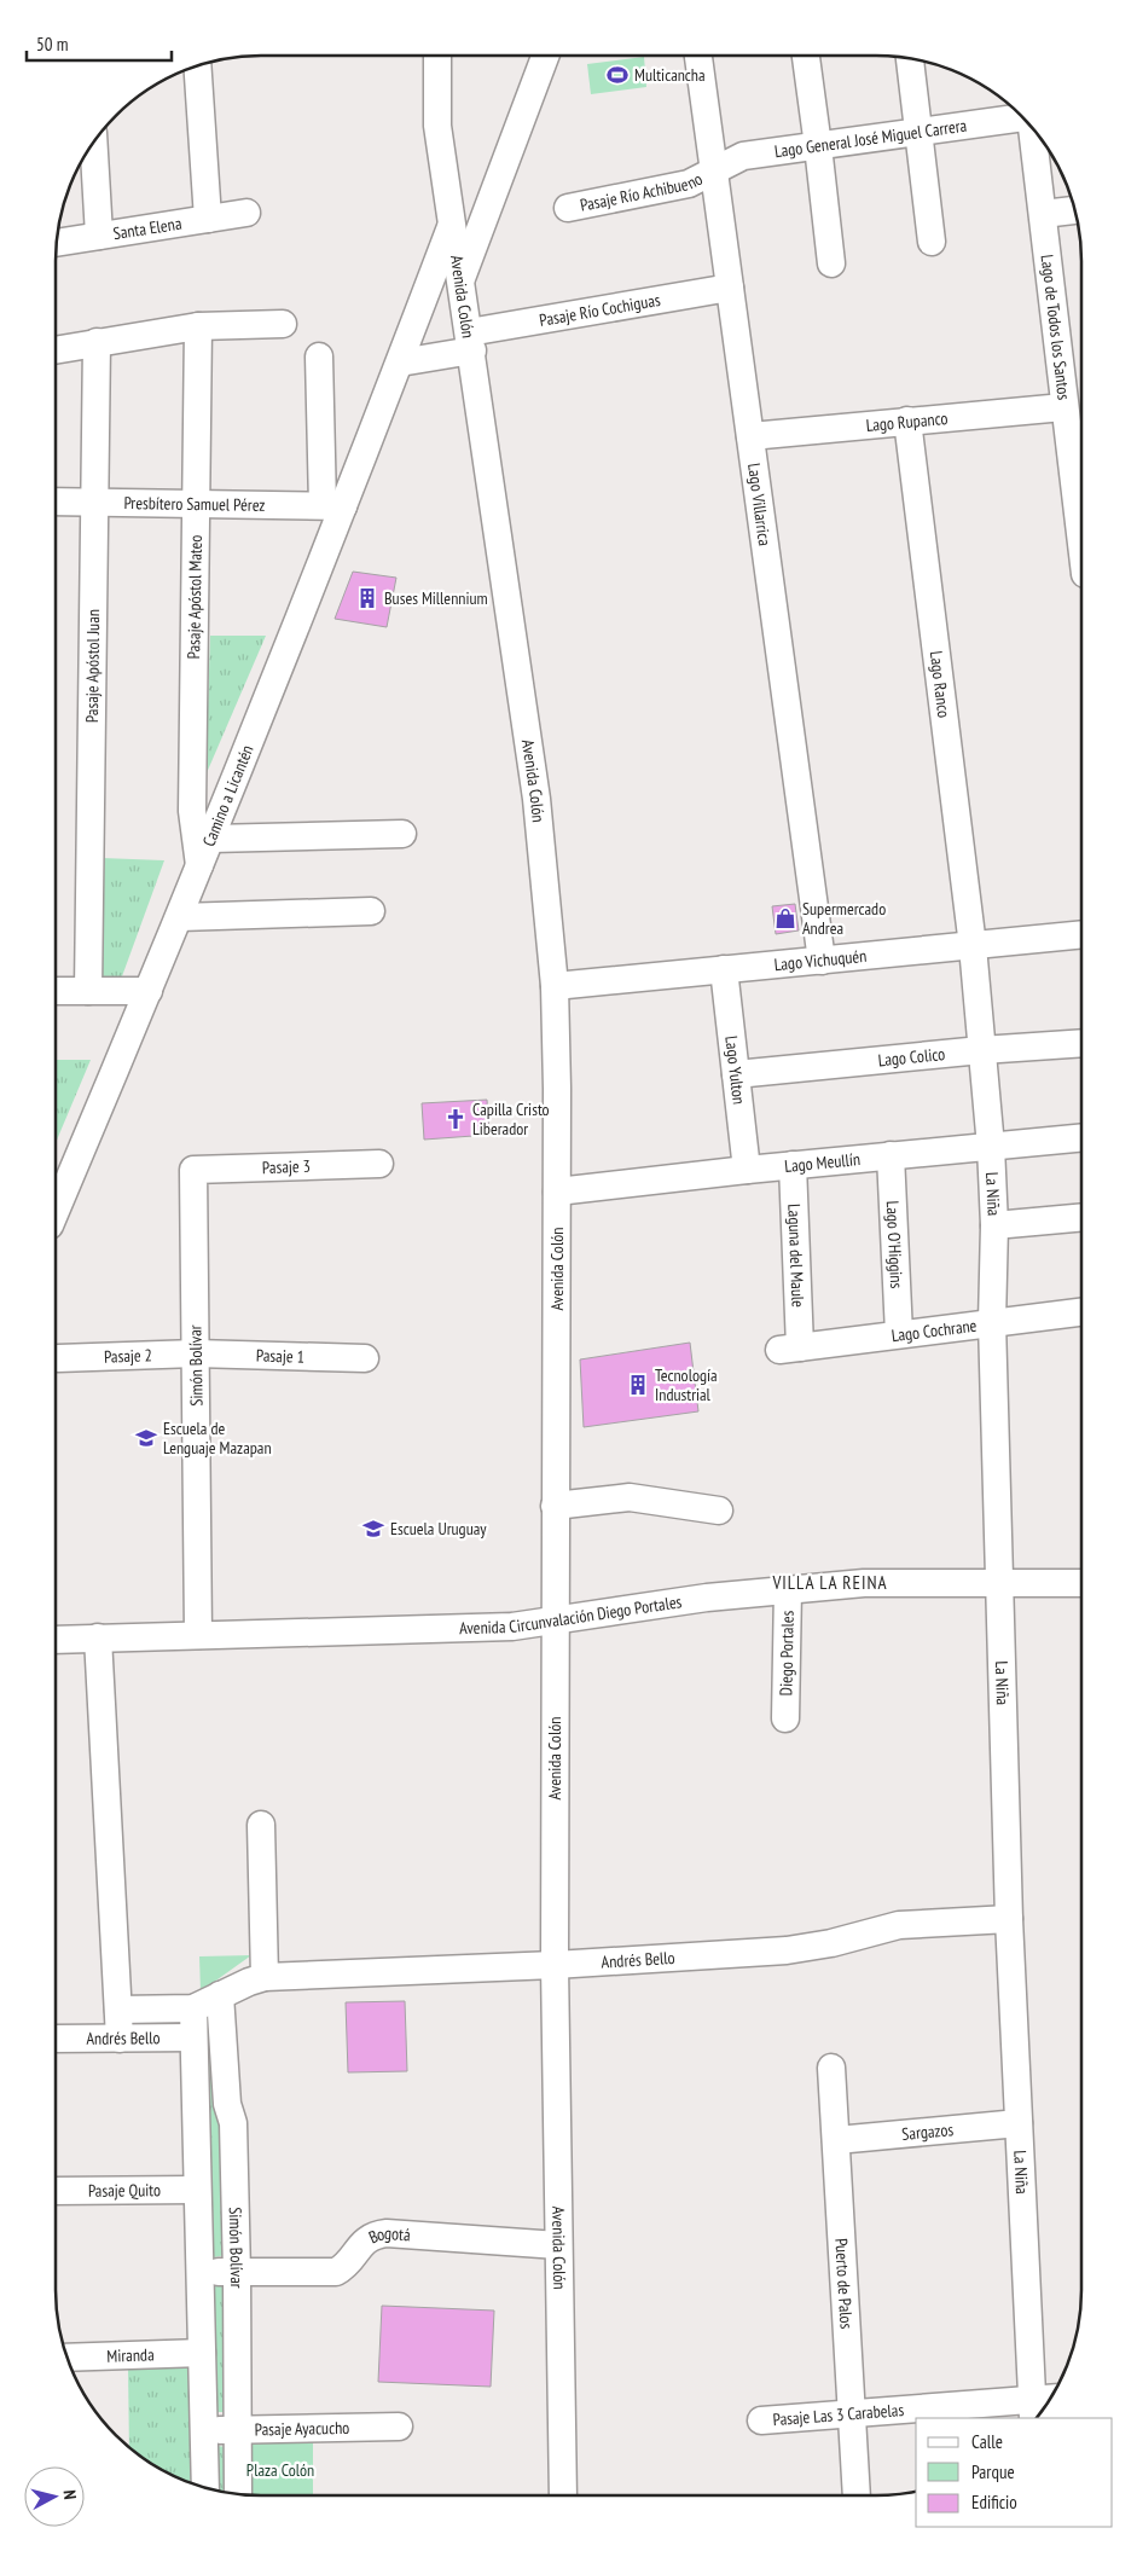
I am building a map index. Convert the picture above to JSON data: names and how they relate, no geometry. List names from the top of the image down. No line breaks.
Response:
{"streets":{"street":["Lago General José Miguel Carrera","Pasaje Río Achibueno","Santa Elena","Avenida Colón","Pasaje Río Cochiguas","Lago de Todos los Santos","Lago Rupanco","Presbítero Samuel Pérez","Lago Villarrica","Pasaje Apóstol Mateo","Pasaje Apóstol Juan","Lago Ranco","Camino a Licantén","Lago Vichuquén","Lago Colico","Lago Yulton","Lago Meullín","Pasaje 3","La Niña","Lago O'Higgins","Laguna del Maule","Lago Cochrane","Pasaje 2","Pasaje 1","Simón Bolívar","Avenida Circunvalación Diego Portales","Diego Portales","Andrés Bello","Sargazos","Pasaje Quito","Bogotá","Puerto de Palos","Miranda","Pasaje Las 3 Carabelas","Pasaje Ayacucho"]},"crossings":[["Lago General José Miguel Carrera","Pasaje Río Achibueno"],["Lago General José Miguel Carrera","Lago Villarrica"],["Pasaje Río Achibueno","Lago Villarrica"],["Avenida Colón","Pasaje Río Cochiguas"],["Avenida Colón","Camino a Licantén"],["Avenida Colón","Lago Vichuquén"],["Avenida Colón","Lago Meullín"],["Avenida Colón","Avenida Circunvalación Diego Portales"],["Avenida Colón","Andrés Bello"],["Avenida Colón","Bogotá"],["Pasaje Río Cochiguas","Lago Villarrica"],["Lago de Todos los Santos","Lago Rupanco"],["Lago Rupanco","Lago Villarrica"],["Lago Rupanco","Lago Ranco"],["Presbítero Samuel Pérez","Pasaje Apóstol Mateo"],["Presbítero Samuel Pérez","Pasaje Apóstol Juan"],["Presbítero Samuel Pérez","Camino a Licantén"],["Lago Villarrica","Lago Vichuquén"],["Pasaje Apóstol Mateo","Camino a Licantén"],["Lago Ranco","Lago Vichuquén"],["Lago Ranco","La Niña"],["Lago Vichuquén","Lago Yulton"],["Lago Vichuquén","La Niña"],["Lago Colico","Lago Yulton"],["Lago Colico","La Niña"],["Lago Yulton","Lago Meullín"],["Lago Meullín","La Niña"],["Lago Meullín","Lago O'Higgins"],["Lago Meullín","Laguna del Maule"],["Pasaje 3","Simón Bolívar"],["La Niña","Lago Cochrane"],["La Niña","Avenida Circunvalación Diego Portales"],["La Niña","Andrés Bello"],["La Niña","Sargazos"],["La Niña","Pasaje Las 3 Carabelas"],["Lago O'Higgins","Lago Cochrane"],["Laguna del Maule","Lago Cochrane"],["Pasaje 2","Pasaje 1"],["Pasaje 2","Simón Bolívar"],["Pasaje 1","Simón Bolívar"],["Simón Bolívar","Avenida Circunvalación Diego Portales"],["Simón Bolívar","Andrés Bello"],["Simón Bolívar","Bogotá"],["Simón Bolívar","Pasaje Ayacucho"],["Avenida Circunvalación Diego Portales","Diego Portales"],["Sargazos","Puerto de Palos"],["Puerto de Palos","Pasaje Las 3 Carabelas"]],"districts":["VILLA LA REINA"],"parks":["Plaza Colón"],"places":{"sports":["Multicancha"],"building":["Buses Millennium","Tecnología Industrial"],"shop":["Supermercado Andrea"],"church":["Capilla Cristo Liberador"],"school or university":["Escuela de Lenguaje Mazapan","Escuela Uruguay"]},"legend":["Calle","Parque","Edificio"],"scale_bar":"50 m","north":"right"}
